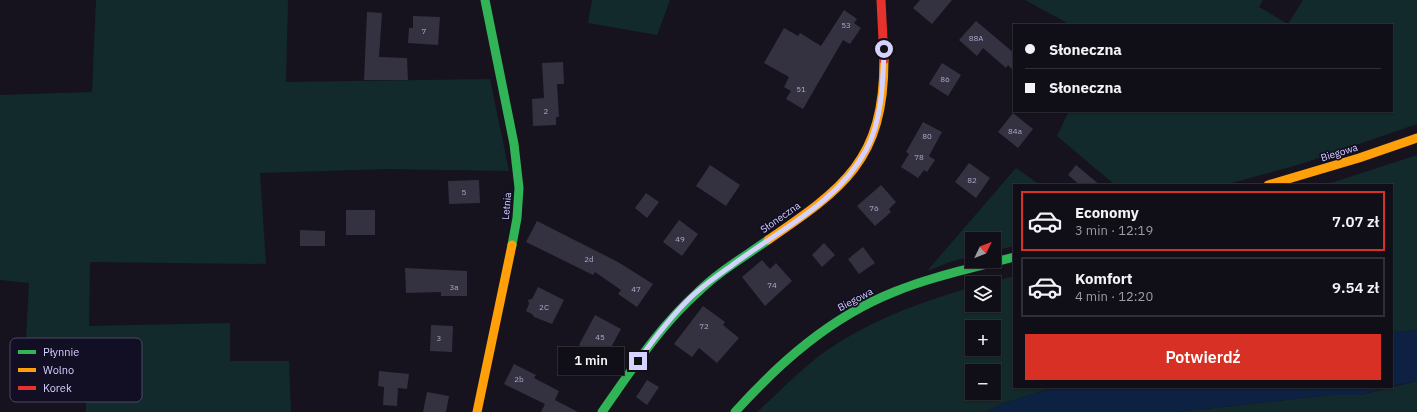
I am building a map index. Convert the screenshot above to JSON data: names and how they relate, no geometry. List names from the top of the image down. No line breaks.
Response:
{"streets":{"street":["Biegowa","Letnia","Słoneczna"]},"house_numbers":["53","7","88A","86","51","2","84a","80","78","82","5","76","49","2d","74","3a","47","2C","72","45","3","2b"],"legend":["Płynnie","Wolno","Korek"],"north":"top right","page":{"banner":["Słoneczna","Słoneczna"],"list":[{"name":"Economy","note":"3 min · 12:19","value":"7.07 zł"},{"name":"Komfort","note":"4 min · 12:20","value":"9.54 zł"}],"map_buttons":["+","−"],"buttons":"Potwierdź","bubble":"1 min"}}
